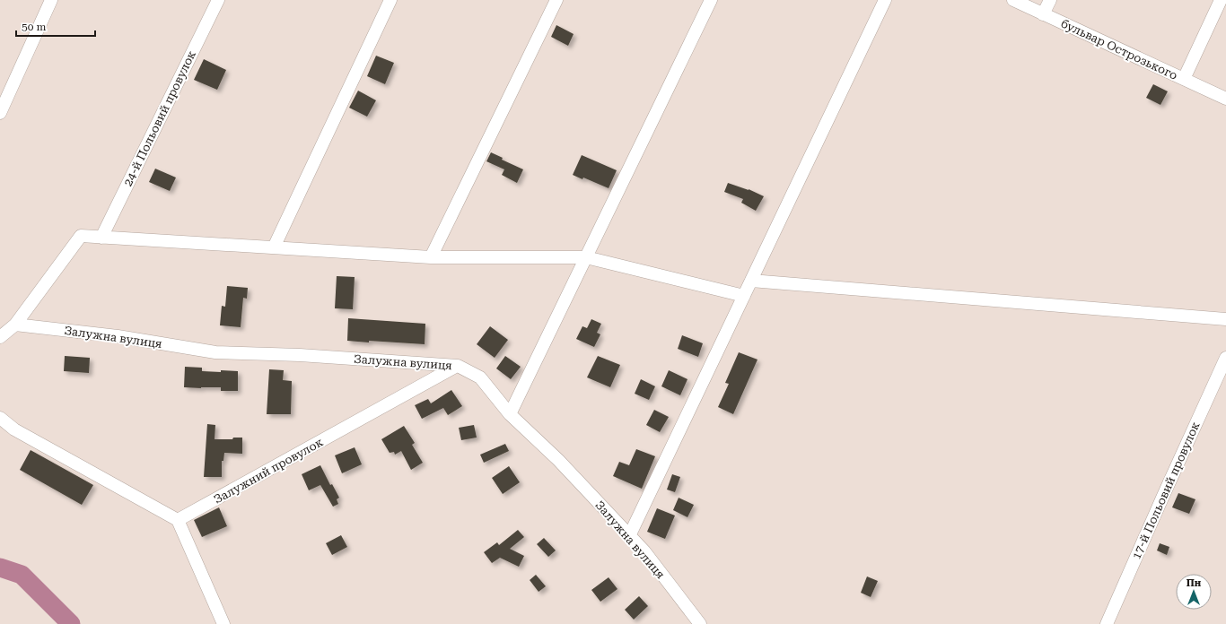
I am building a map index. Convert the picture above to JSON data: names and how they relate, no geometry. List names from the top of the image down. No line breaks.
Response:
{"streets":{"street":["бульвар Острозького","24-й Польовий провулок","Залужна вулиця","Залужний провулок","17-й Польовий провулок"]},"crossings":[["Залужна вулиця","Залужний провулок"]],"scale_bar":"50 m","north":"top"}
